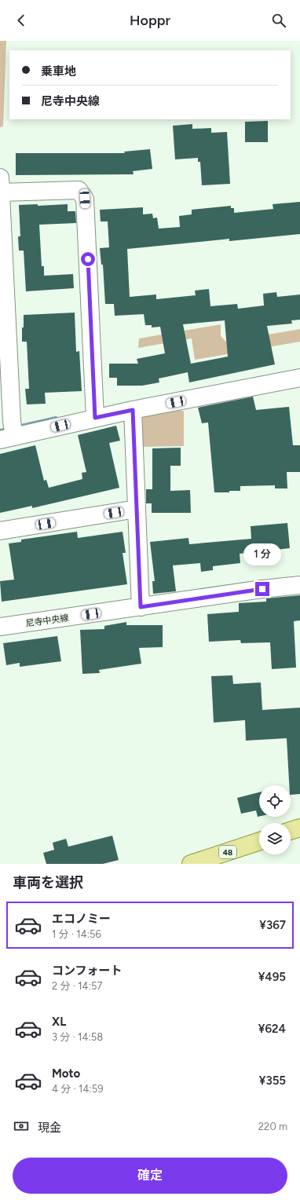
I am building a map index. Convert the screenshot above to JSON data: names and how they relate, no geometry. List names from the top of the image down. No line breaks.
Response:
{"streets":{"main road":["48"],"street":["尼寺中央線"]},"page":{"header":"Hoppr","banner":["乗車地","尼寺中央線"],"bubble":"1 分","heading":"車両を選択","list":[{"name":"エコノミー","note":"1 分 · 14:56","value":"¥367"},{"name":"コンフォート","note":"2 分 · 14:57","value":"¥495"},{"name":"XL","note":"3 分 · 14:58","value":"¥624"},{"name":"Moto","note":"4 分 · 14:59","value":"¥355"}],"pay":["現金","220 m"],"buttons":"確定"}}
